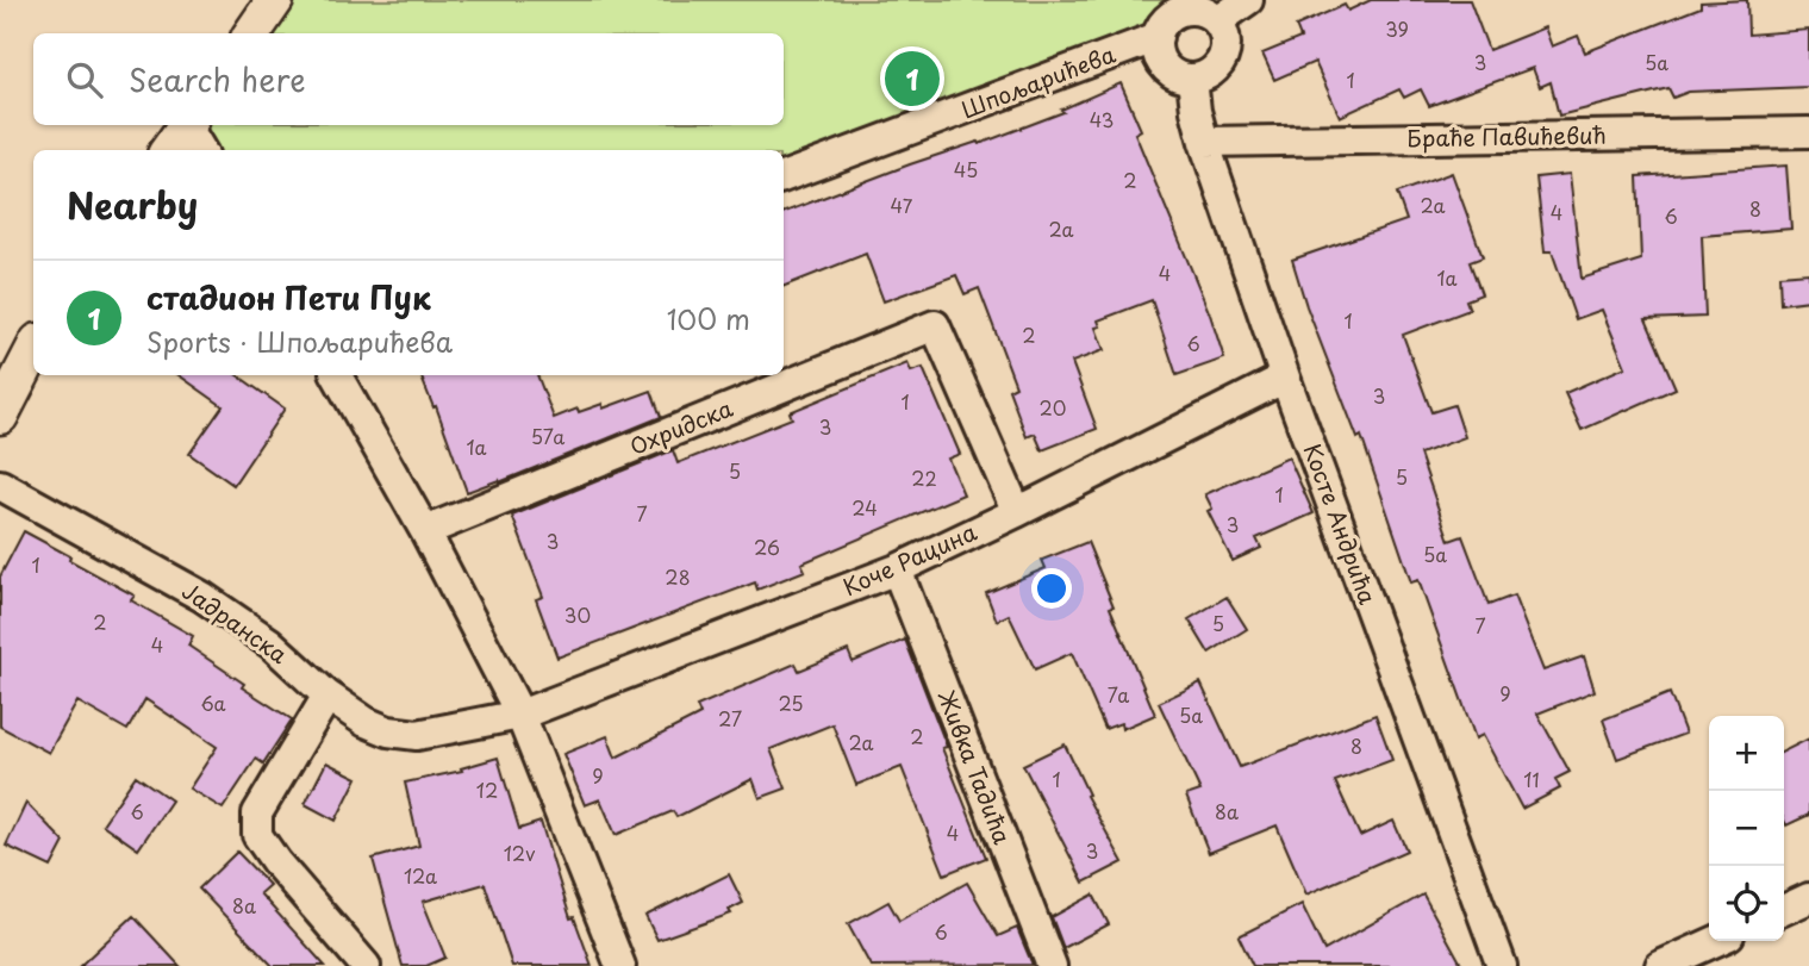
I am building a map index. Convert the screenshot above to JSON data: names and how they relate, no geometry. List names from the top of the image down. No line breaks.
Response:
{"streets":{"street":["Шпољарићева","Браће Павићевић","Охридска","Косте Андрића","Коче Рацина","Јадранска","Живка Тадића"]},"crossings":[["Шпољарићева","Косте Андрића"],["Браће Павићевић","Косте Андрића"],["Охридска","Коче Рацина"],["Косте Андрића","Коче Рацина"],["Коче Рацина","Јадранска"],["Коче Рацина","Живка Тадића"]],"house_numbers":["39","3","5a","1","43","45","2","47","2a","8","4","6","2a","4","1a","1","2","6","3","1","20","3","57a","1a","5","5","22","1","24","7","3","3","26","5a","1","28","30","2","5","7","4","9","7a","6a","25","5a","27","2","2a","8","9","1","11","12","6","8a","4","3","12v","12a","8a","6"],"page":{"search":"Search here","pins":"1","heading":"Nearby","list":[{"mark":"1","name":"стадион Пети Пук","note":"Sports · Шпољарићева","value":"100 m"}],"map_buttons":["+","−"]}}
